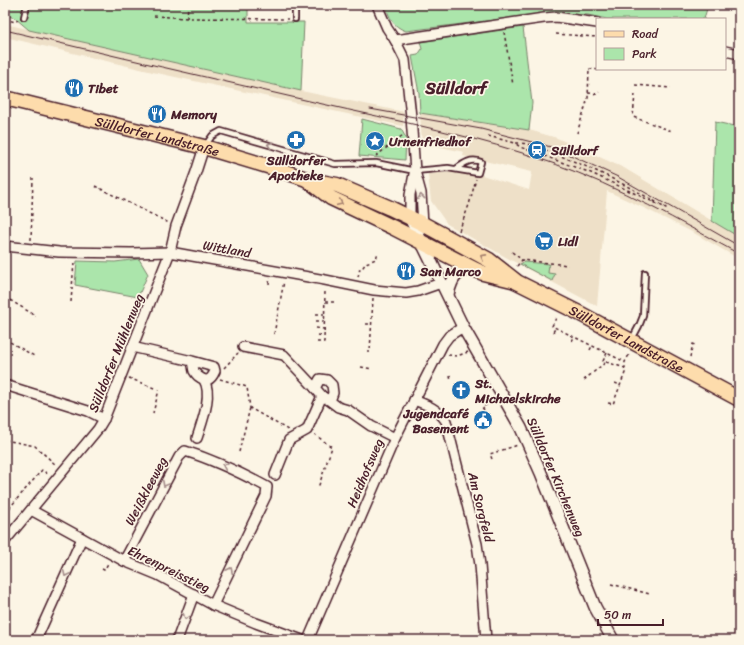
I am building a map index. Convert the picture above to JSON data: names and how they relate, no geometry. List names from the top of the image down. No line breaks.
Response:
{"streets":{"main road":["Sülldorfer Landstraße"],"street":["Wittland","Sülldorfer Mühlenweg","Heidhofsweg","Sülldorfer Kirchenweg","Weißkleeweg","Am Sorgfeld","Ehrenpreisstieg"]},"crossings":[["Sülldorfer Landstraße","Sülldorfer Mühlenweg"],["Sülldorfer Landstraße","Sülldorfer Kirchenweg"],["Wittland","Sülldorfer Mühlenweg"],["Wittland","Sülldorfer Kirchenweg"],["Sülldorfer Mühlenweg","Ehrenpreisstieg"],["Heidhofsweg","Sülldorfer Kirchenweg"],["Heidhofsweg","Am Sorgfeld"],["Weißkleeweg","Ehrenpreisstieg"]],"districts":["Sülldorf"],"places":{"restaurant":["Tibet","Memory","San Marco"],"pharmacy":["Sülldorfer Apotheke"],"place":["Urnenfriedhof"],"station":["Sülldorf"],"supermarket":["Lidl"],"church":["St. Michaelskirche"],"public building":["Jugendcafé Basement"]},"legend":["Road","Park"],"scale_bar":"50 m"}
